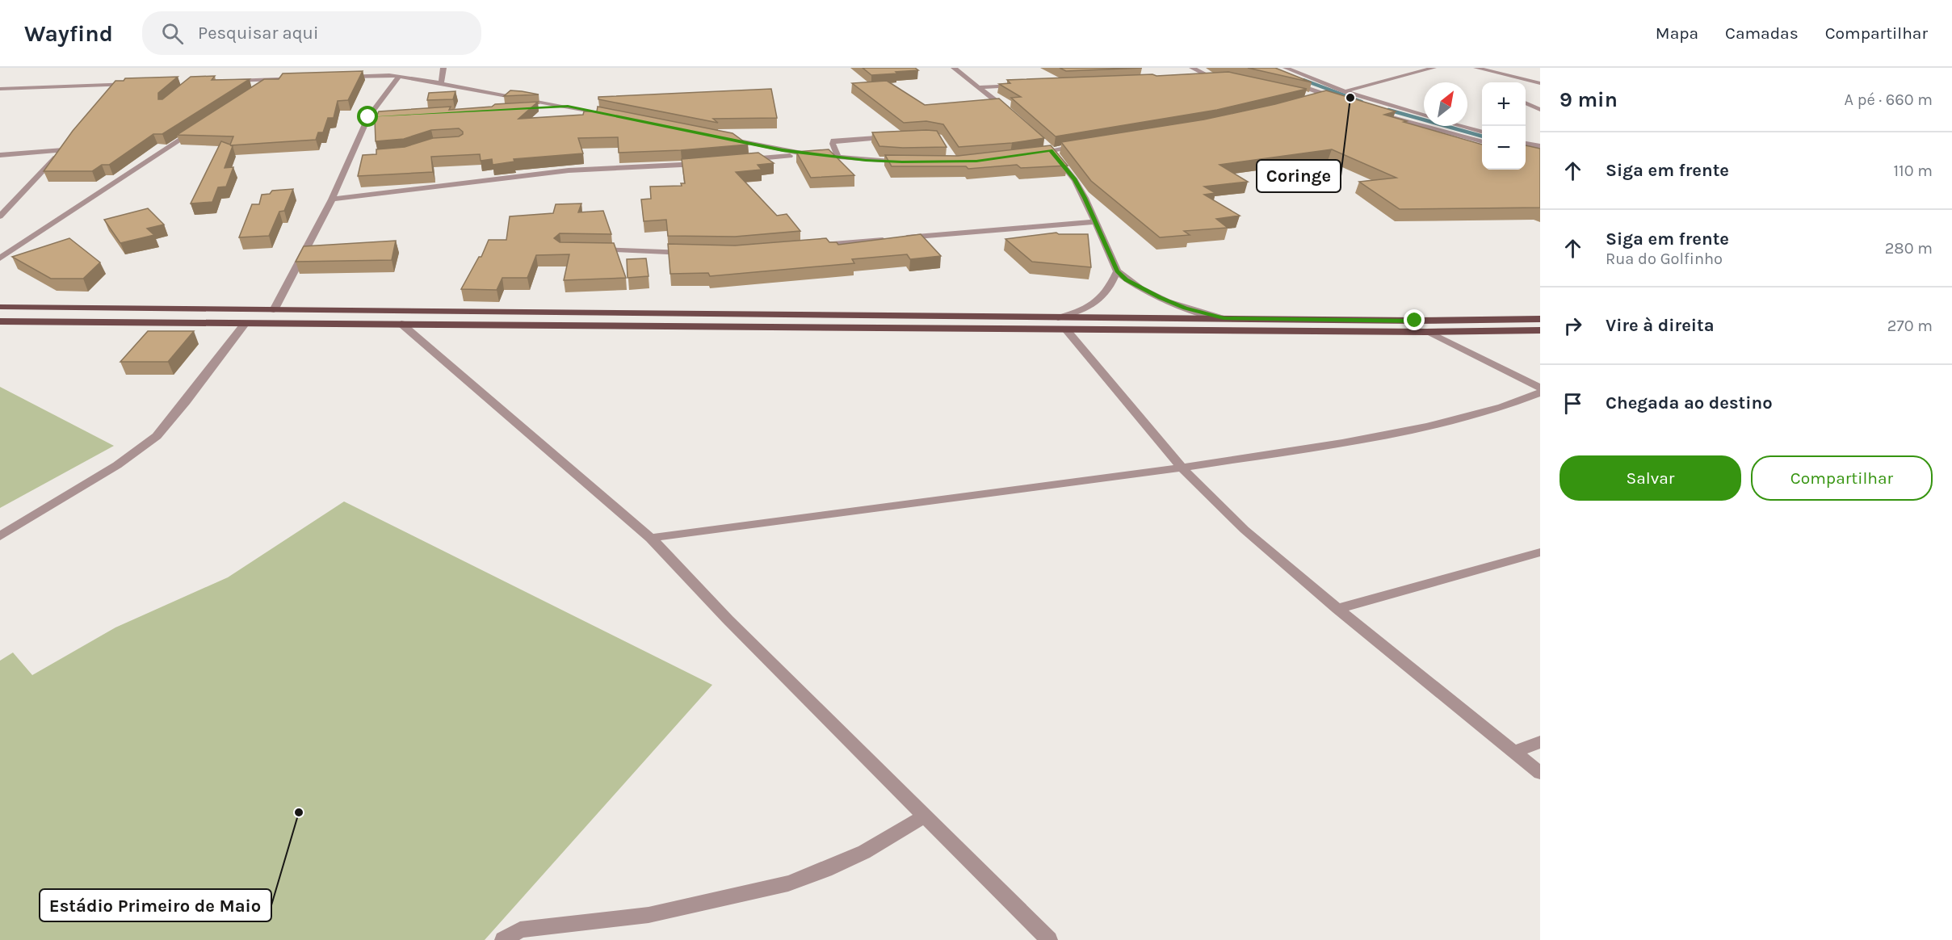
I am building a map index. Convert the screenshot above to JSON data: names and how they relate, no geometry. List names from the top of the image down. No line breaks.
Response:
{"places":["Coringe","Estádio Primeiro de Maio"],"north":"top right","page":{"header":"Wayfind","search":"Pesquisar aqui","nav":["Mapa","Camadas","Compartilhar"],"heading":["9 min","A pé · 660 m"],"map_buttons":["+","−"],"list":[["Siga em frente","110 m"],["Siga em frente","Rua do Golfinho","280 m"],["Vire à direita","270 m"],"Chegada ao destino"],"buttons":["Salvar","Compartilhar"]}}
